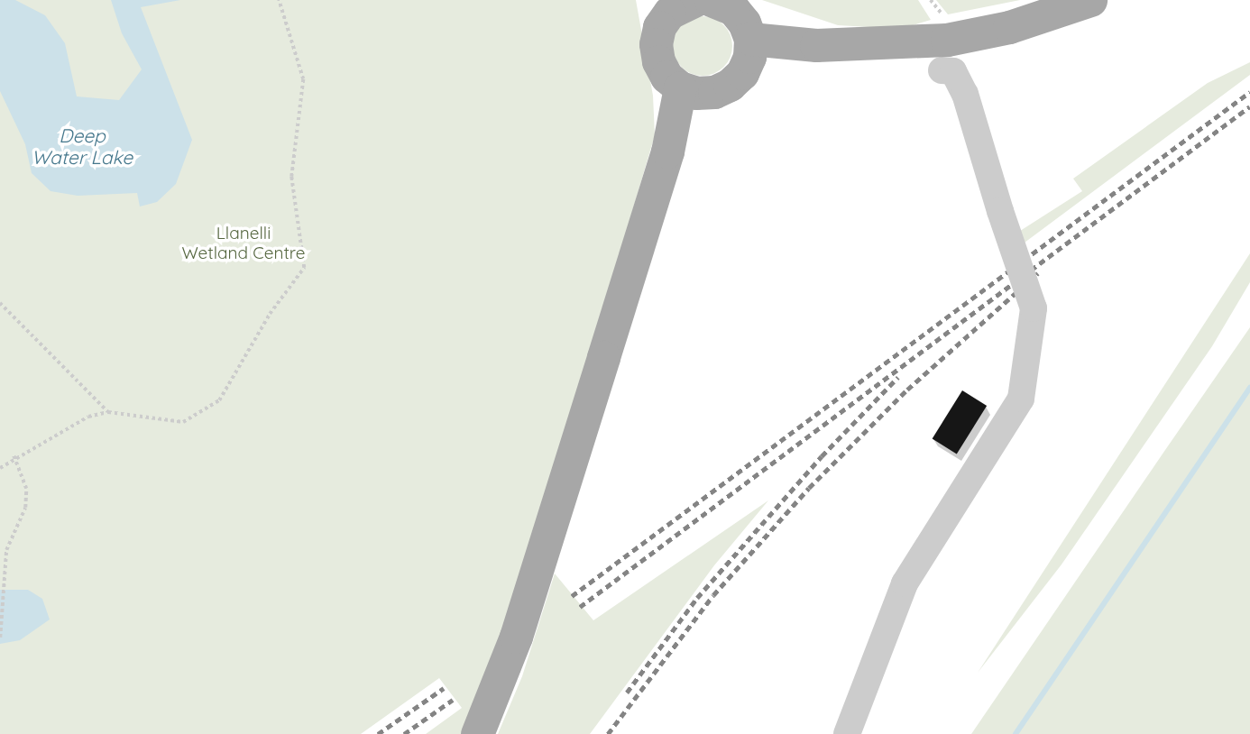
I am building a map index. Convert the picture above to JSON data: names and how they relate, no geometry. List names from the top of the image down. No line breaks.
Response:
{"water":["Deep Water Lake"],"parks":["Llanelli Wetland Centre"]}
